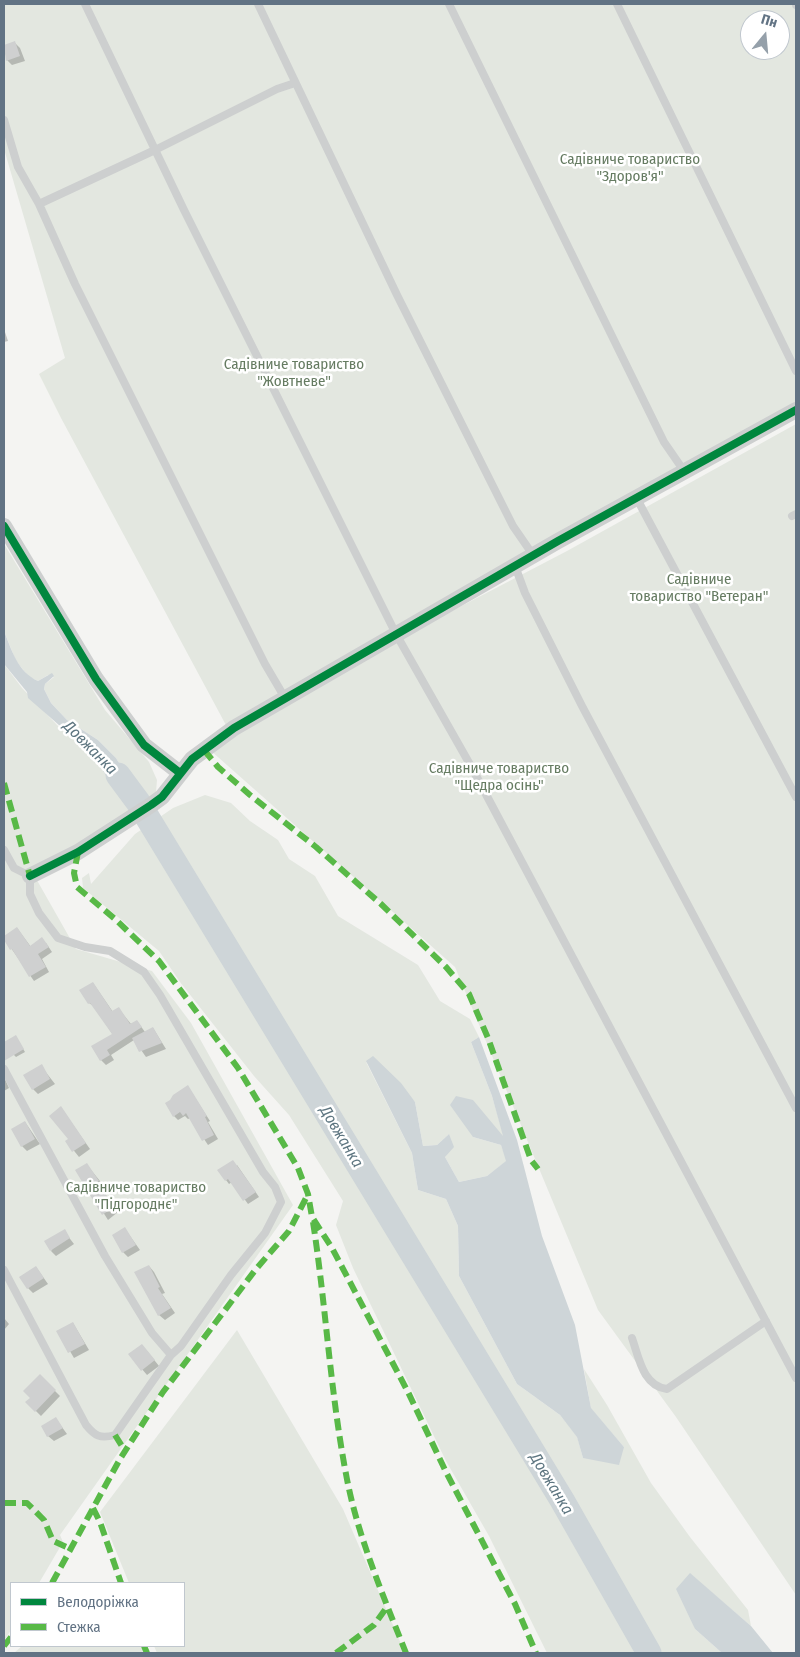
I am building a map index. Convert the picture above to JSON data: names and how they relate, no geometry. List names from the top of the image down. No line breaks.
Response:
{"water":["Довжанка"],"parks":["Садівниче товариство \"Здоров'я\"","Садівниче товариство \"Жовтневе\"","Садівниче товариство \"Ветеран\"","Садівниче товариство \"Щедра осінь\"","Садівниче товариство \"Підгороднє\""],"legend":["Велодоріжка","Стежка"],"north":"top"}
